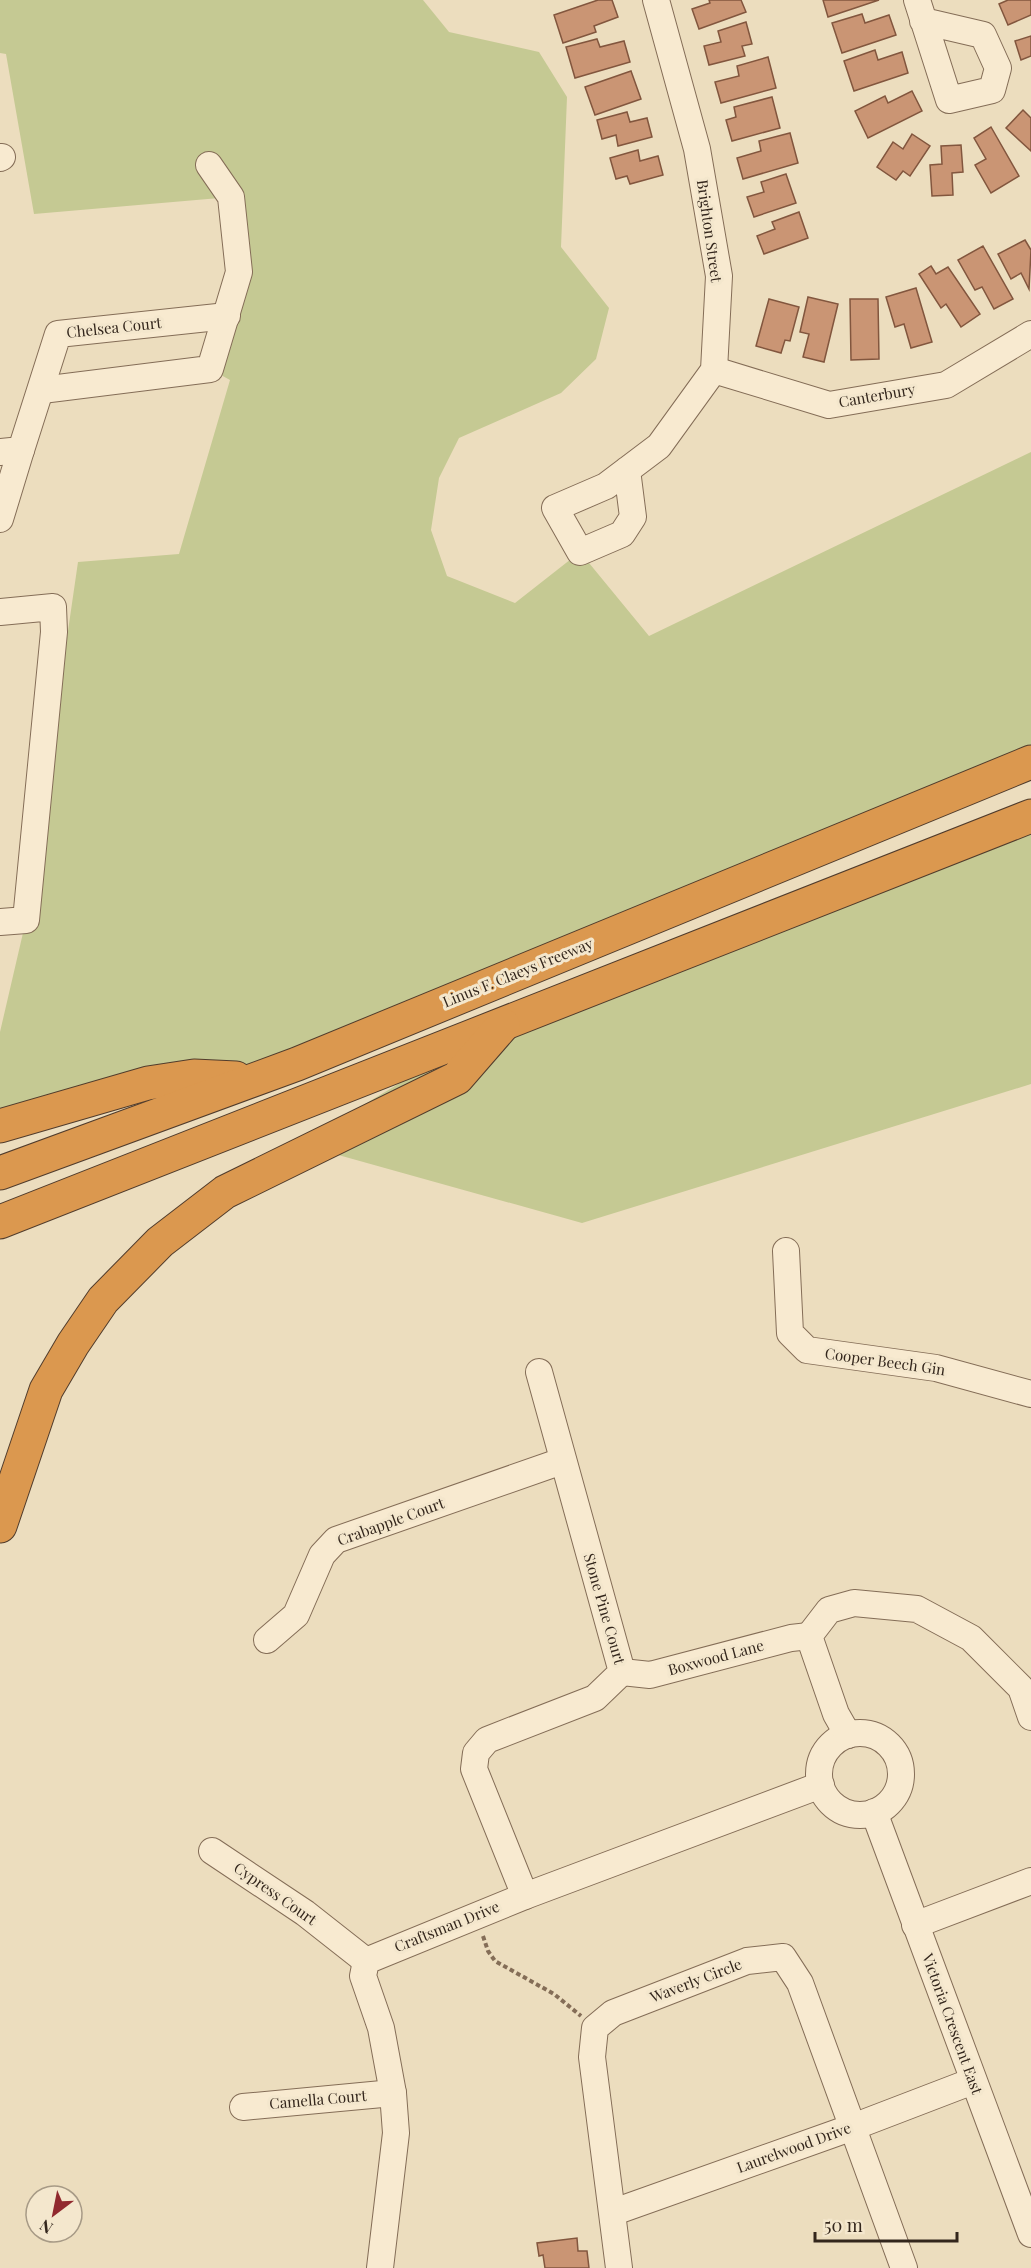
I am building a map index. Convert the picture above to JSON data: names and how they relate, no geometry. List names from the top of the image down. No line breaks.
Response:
{"streets":{"highway":["Linus F. Claeys Freeway"],"street":["Brighton Street","Chelsea Court","Canterbury","Cooper Beech Gin","Crabapple Court","Stone Pine Court","Boxwood Lane","Cypress Court","Craftsman Drive","Waverly Circle","Victoria Crescent East","Camella Court","Laurelwood Drive"]},"crossings":[["Brighton Street","Canterbury"],["Crabapple Court","Stone Pine Court"],["Stone Pine Court","Boxwood Lane"],["Stone Pine Court","Craftsman Drive"],["Cypress Court","Craftsman Drive"],["Craftsman Drive","Victoria Crescent East"],["Waverly Circle","Laurelwood Drive"],["Victoria Crescent East","Laurelwood Drive"]],"scale_bar":"50 m","north":"bottom left"}
